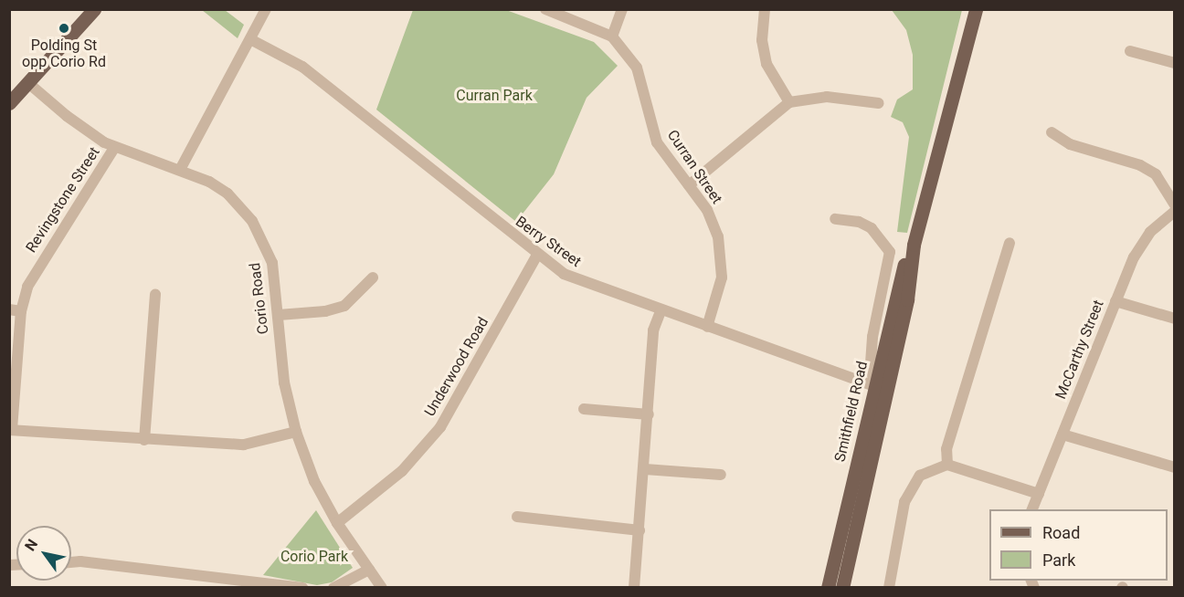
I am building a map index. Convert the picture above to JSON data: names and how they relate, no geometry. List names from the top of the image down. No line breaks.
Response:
{"streets":{"main road":["Smithfield Road"],"street":["Curran Street","Revingstone Street","Berry Street","Corio Road","McCarthy Street","Underwood Road"]},"crossings":[["Curran Street","Berry Street"],["Revingstone Street","Corio Road"],["Berry Street","Underwood Road"],["Berry Street","Smithfield Road"],["Corio Road","Underwood Road"]],"parks":["Curran Park","Corio Park"],"places":["Polding St opp Corio Rd"],"legend":["Road","Park"],"north":"top left"}
